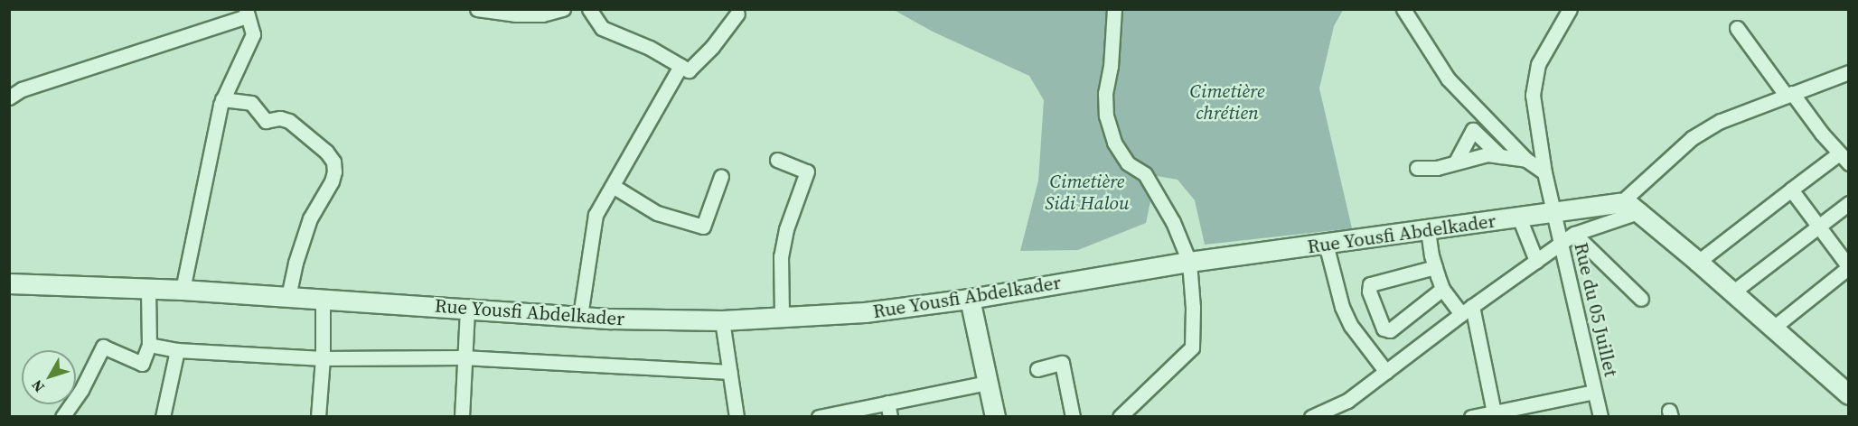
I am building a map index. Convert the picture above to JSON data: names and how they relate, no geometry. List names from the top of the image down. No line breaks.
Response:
{"streets":{"main road":["Rue Yousfi Abdelkader"],"street":["Rue du 05 Juillet"]},"crossings":[["Rue Yousfi Abdelkader","Rue du 05 Juillet"]],"parks":["Cimetière chrétien","Cimetière Sidi Halou"],"north":"bottom left"}
